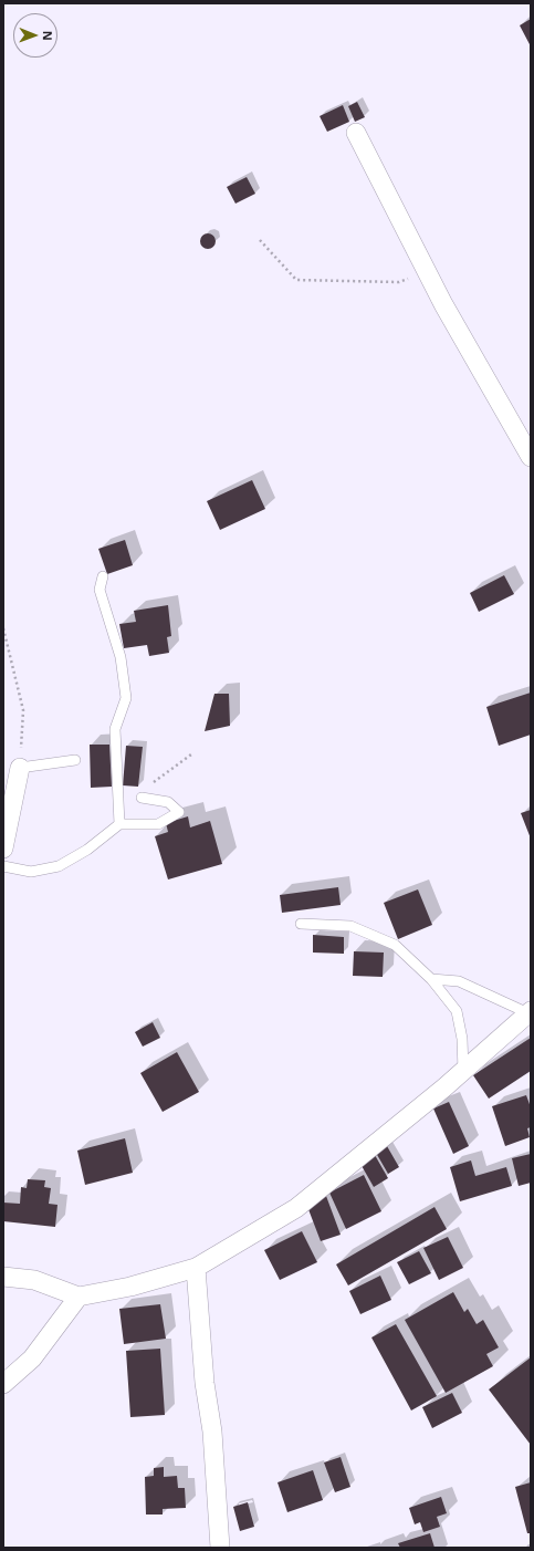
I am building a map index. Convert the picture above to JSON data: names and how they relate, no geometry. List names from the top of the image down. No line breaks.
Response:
{"north":"right"}
